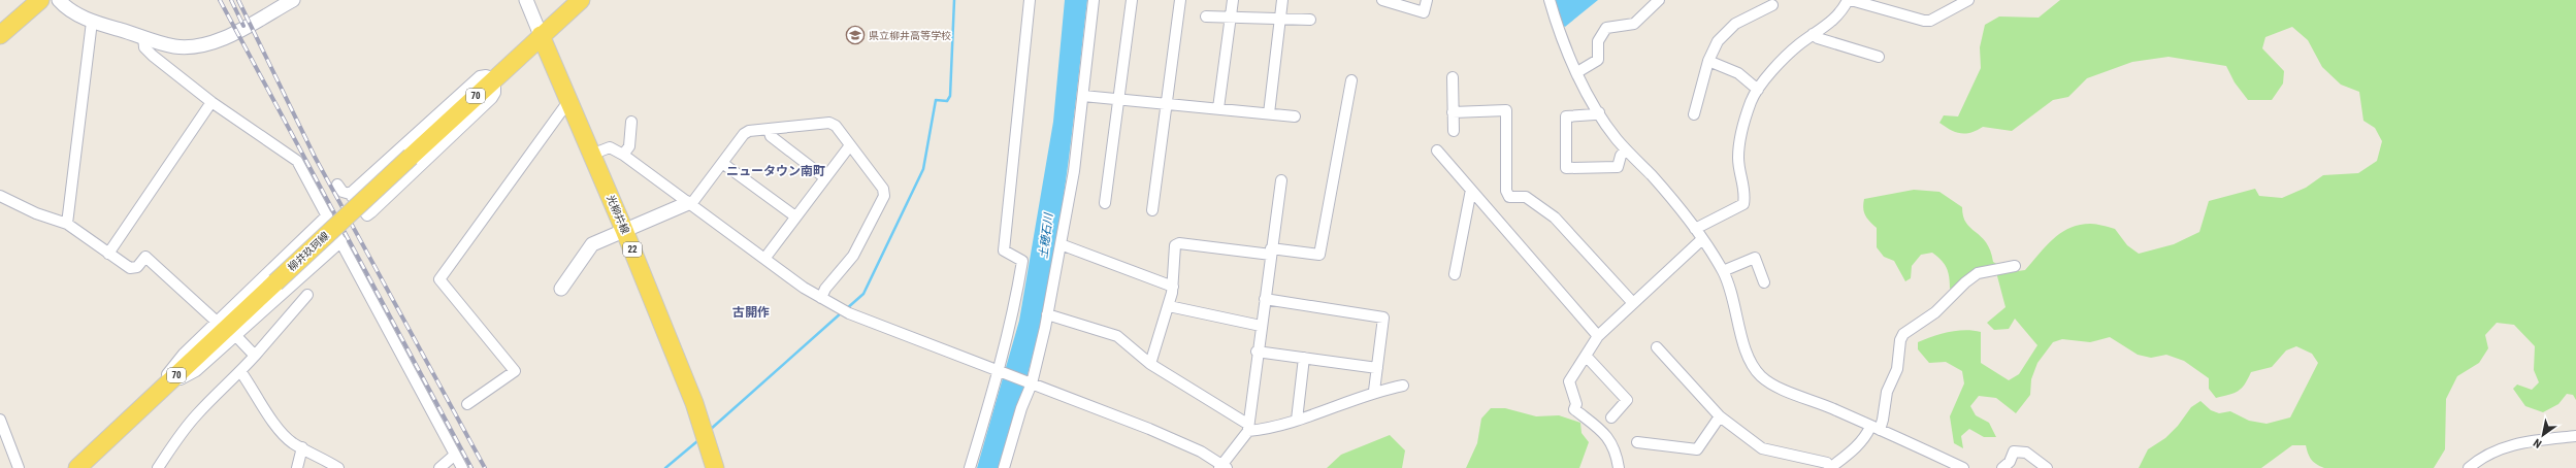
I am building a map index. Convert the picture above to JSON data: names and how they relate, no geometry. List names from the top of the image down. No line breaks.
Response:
{"streets":{"main road":["70","光柳井線","22","柳井玖珂線"]},"crossings":[["光柳井線","柳井玖珂線"]],"districts":["ニュータウン南町","古開作"],"water":["土穂石川"],"places":{"school or university":["県立柳井高等学校"]},"north":"bottom left"}
